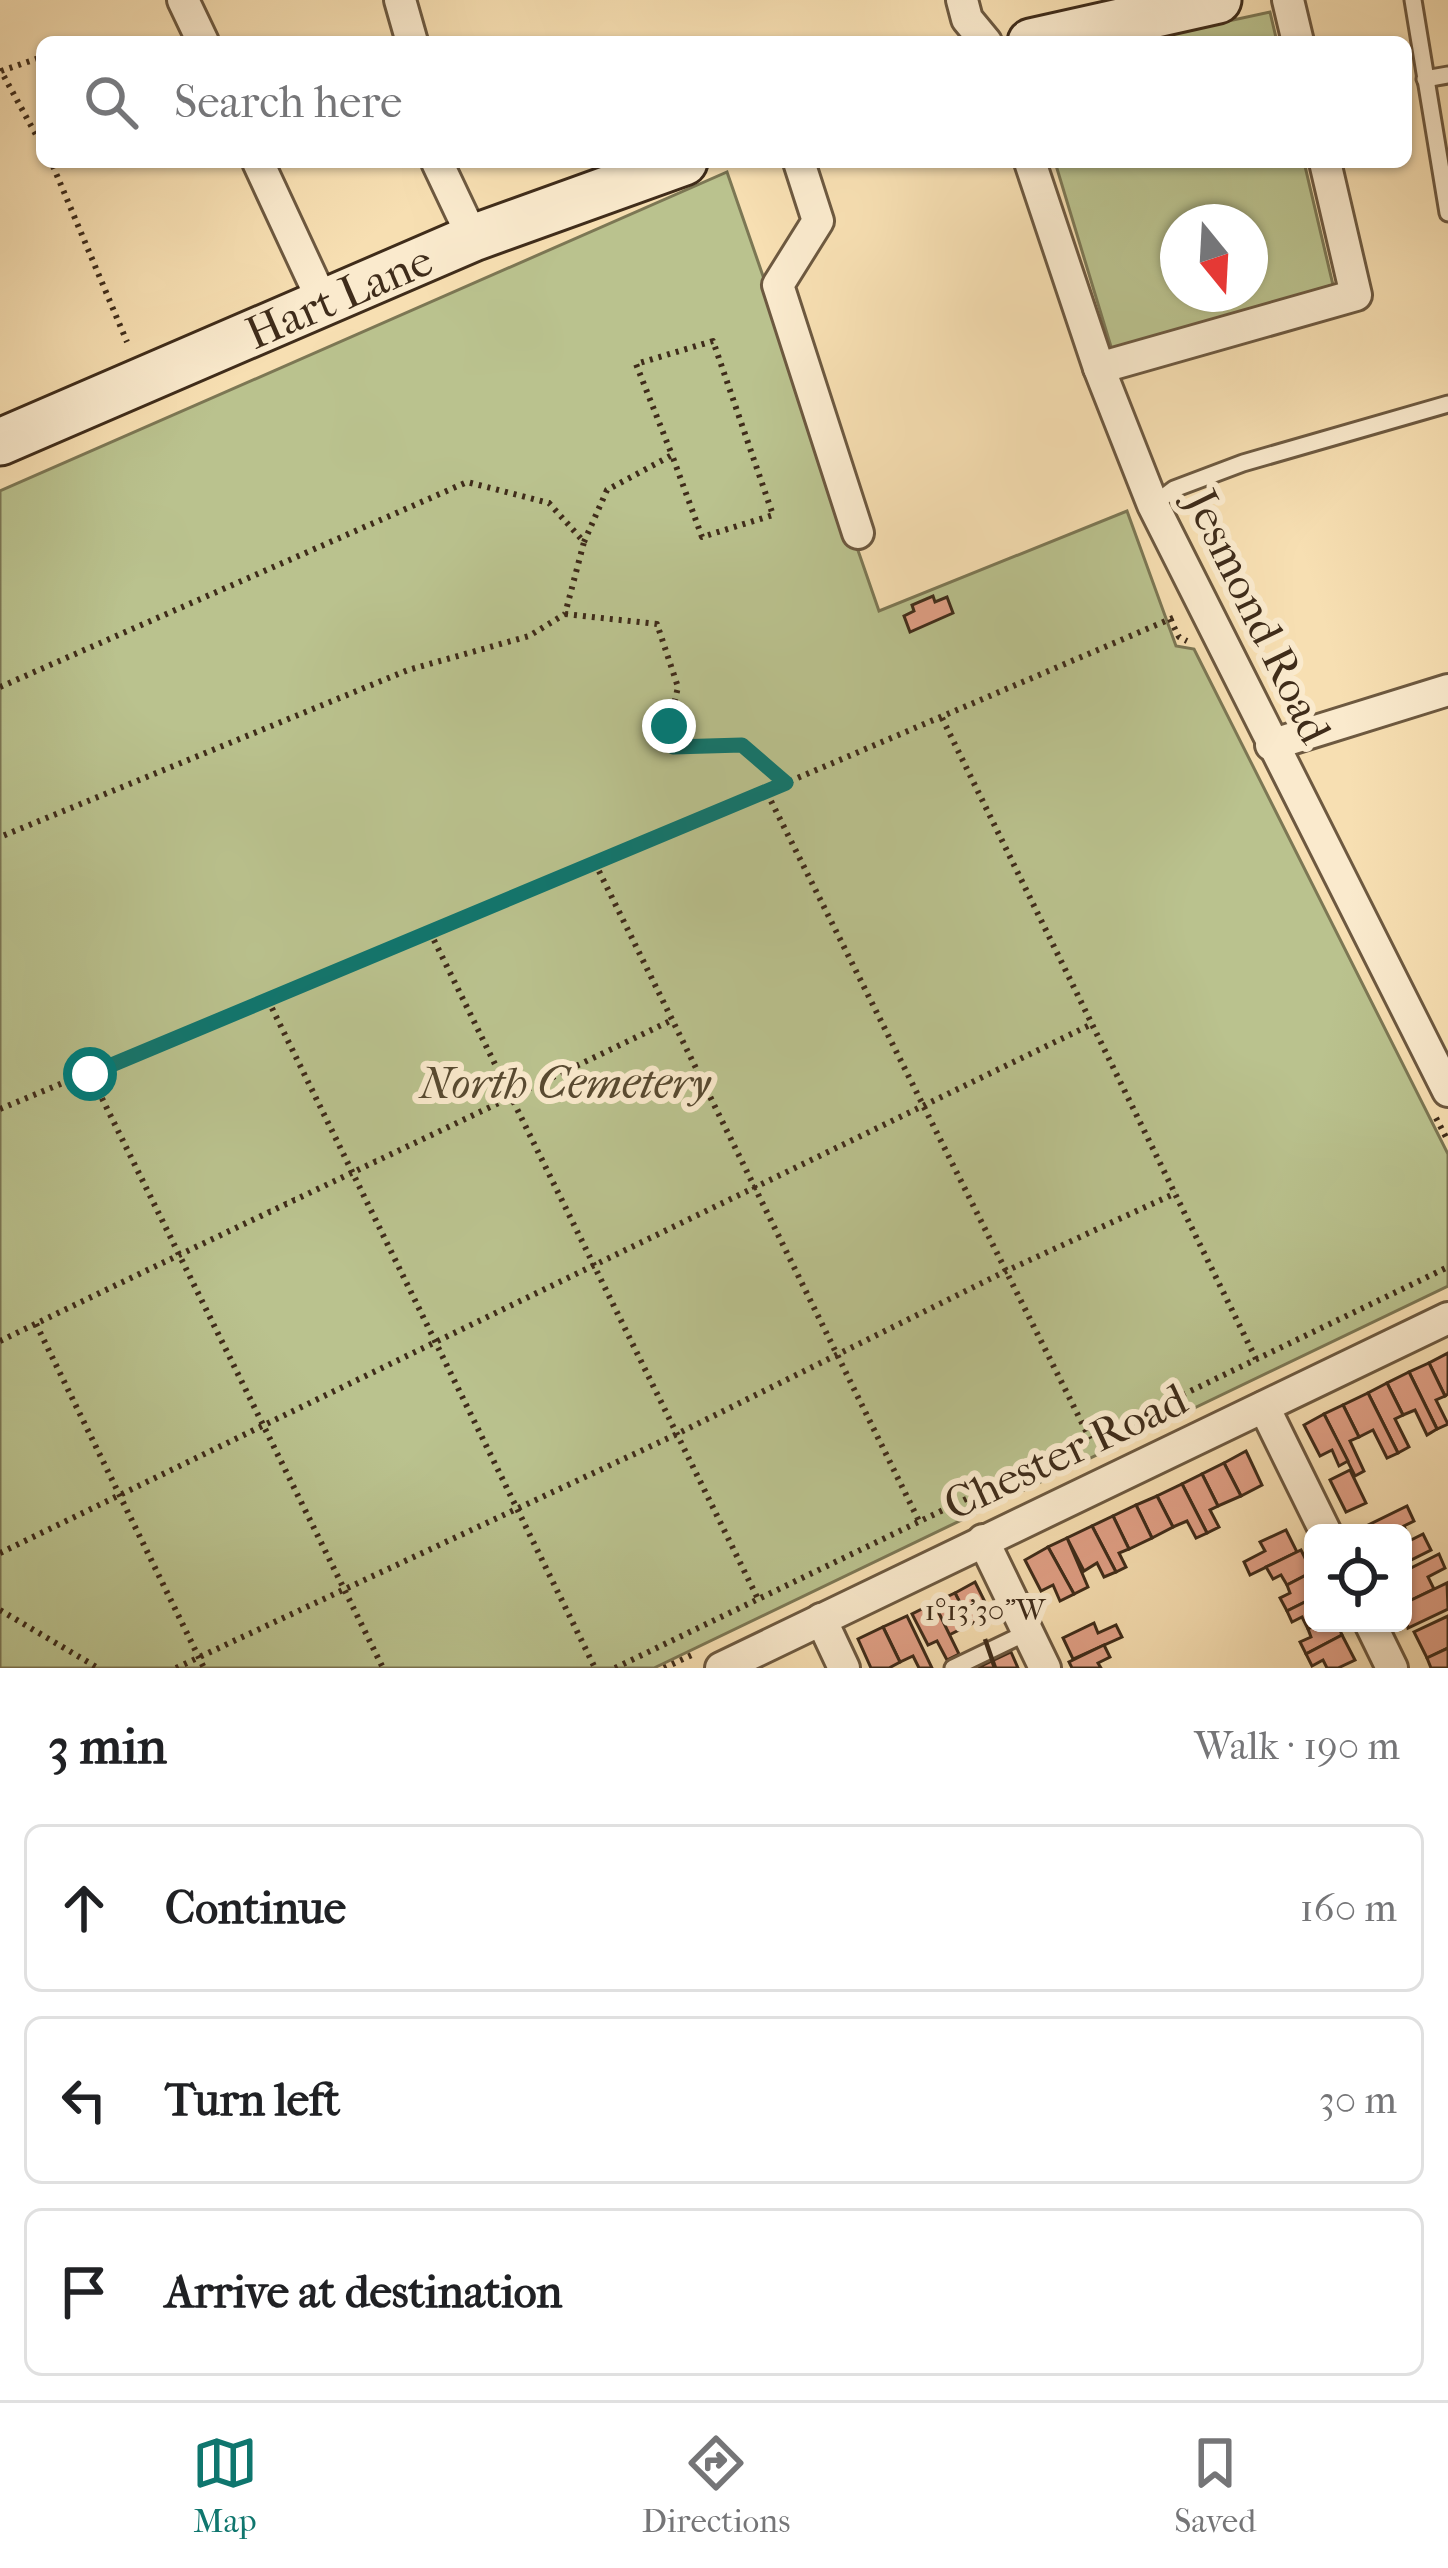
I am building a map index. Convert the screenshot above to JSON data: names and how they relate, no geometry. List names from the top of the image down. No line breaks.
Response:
{"streets":{"street":["Hart Lane","Jesmond Road","Chester Road"]},"parks":["North Cemetery"],"north":"bottom","page":{"search":"Search here","heading":["3 min","Walk · 190 m"],"list":[["Continue","160 m"],["Turn left","30 m"],"Arrive at destination"],"nav":["Map","Directions","Saved"]},"coordinates":["1°13'30\"W"]}
